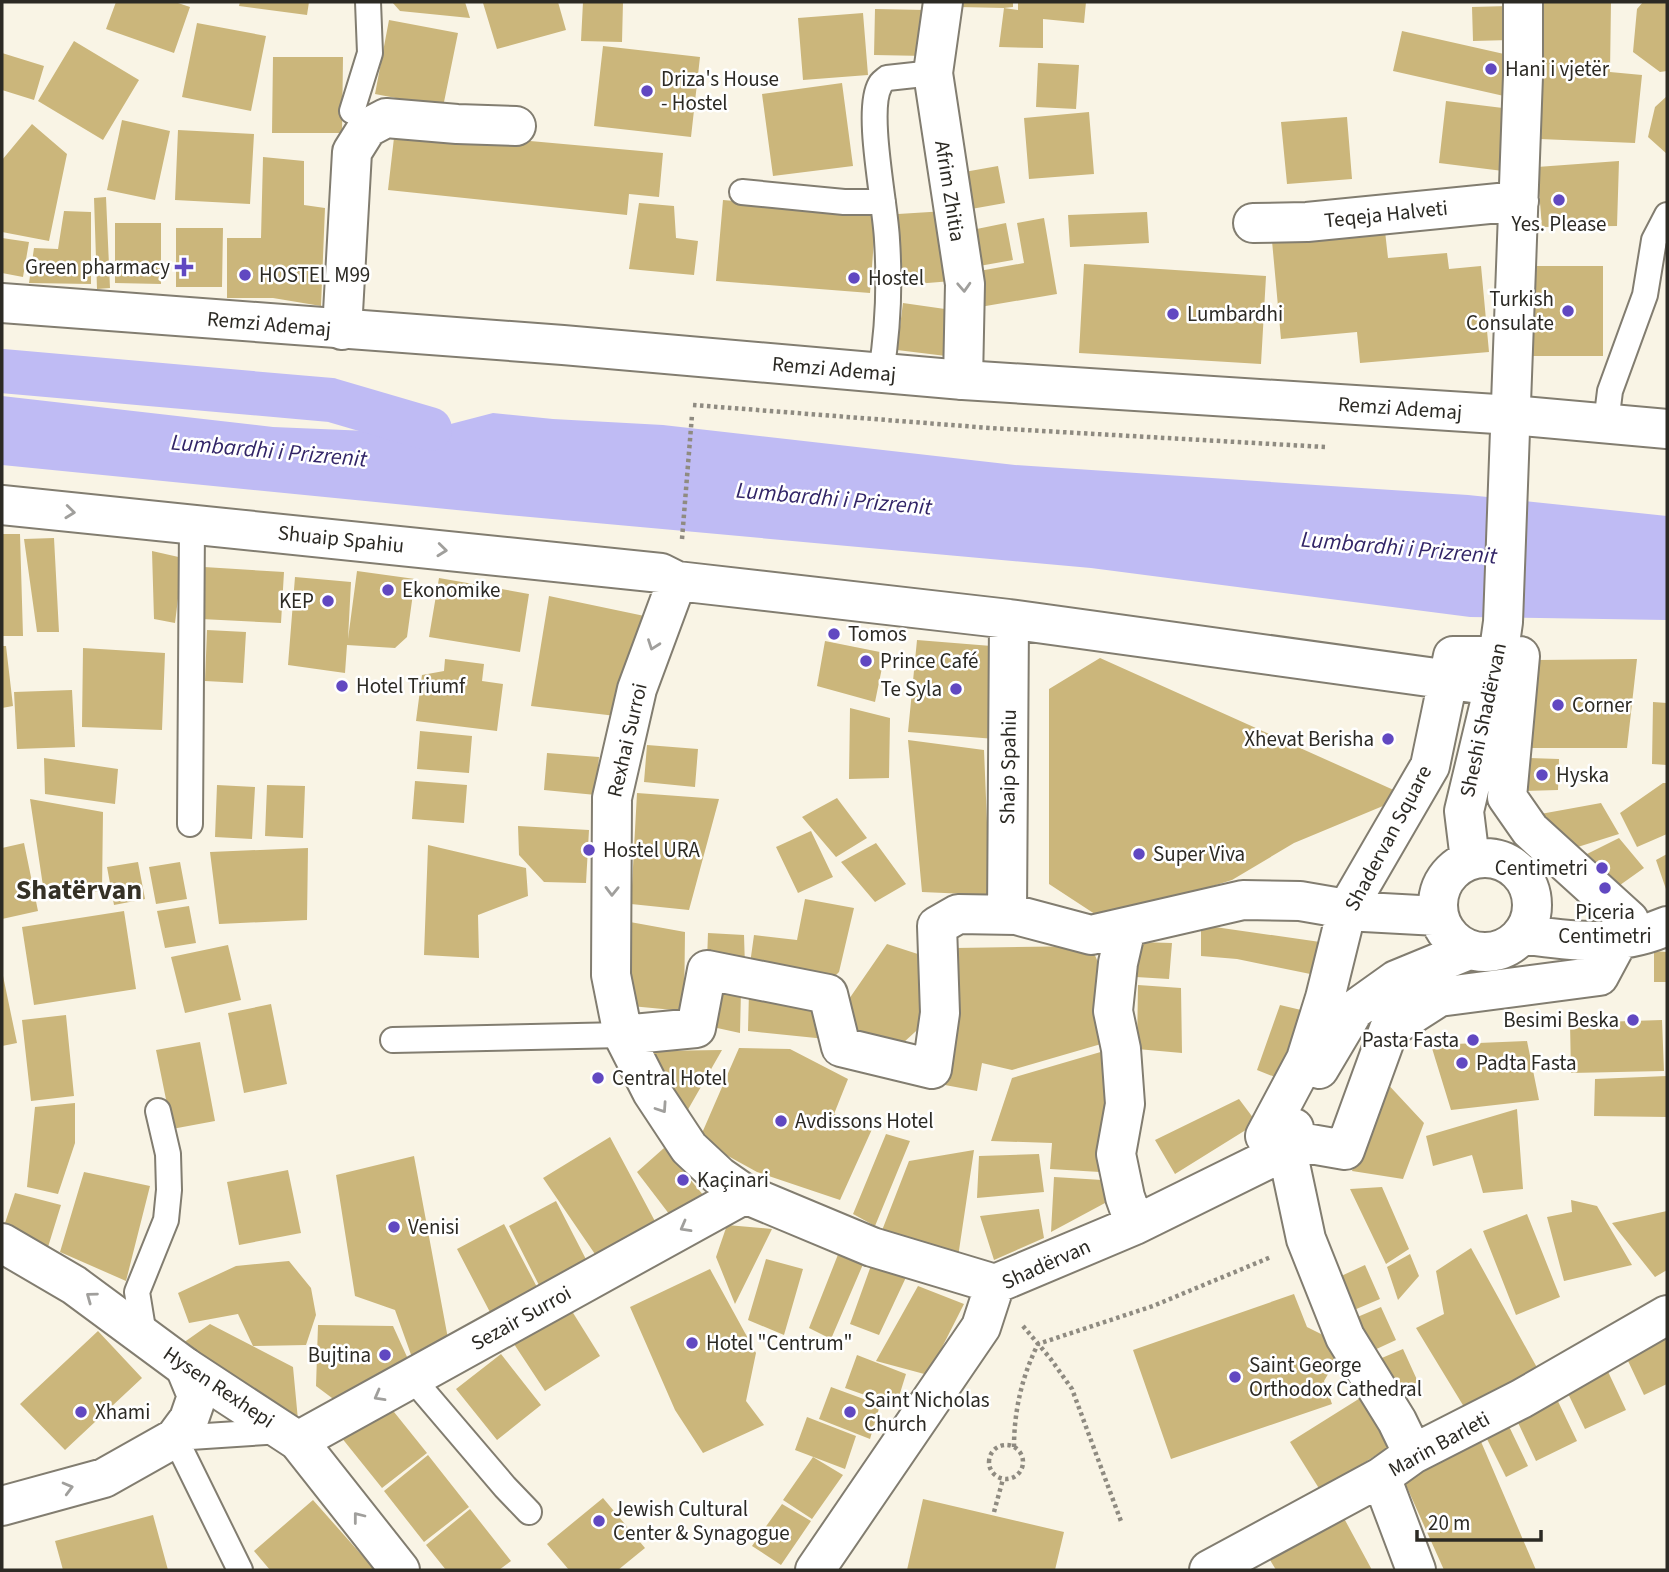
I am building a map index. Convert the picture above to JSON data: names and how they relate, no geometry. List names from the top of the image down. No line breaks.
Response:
{"streets":{"street":["Afrim Zhitia","Teqeja Halveti","Remzi Ademaj","Shuaip Spahiu","Sheshi Shadërvan","Rexhai Surroi","Shaip Spahiu","Shadervan Square","Shadërvan","Sezair Surroi","Hysen Rexhepi","Marin Barleti"]},"crossings":[["Afrim Zhitia","Remzi Ademaj"],["Remzi Ademaj","Sheshi Shadërvan"],["Shuaip Spahiu","Sheshi Shadërvan"],["Shuaip Spahiu","Rexhai Surroi"],["Shuaip Spahiu","Shaip Spahiu"],["Shuaip Spahiu","Shadervan Square"],["Sheshi Shadërvan","Shadervan Square"],["Rexhai Surroi","Sezair Surroi"],["Shadervan Square","Shadërvan"],["Sezair Surroi","Hysen Rexhepi"]],"one_way":["Afrim Zhitia","Shuaip Spahiu","Rexhai Surroi","Sezair Surroi","Hysen Rexhepi"],"districts":["Shatërvan"],"water":["Lumbardhi i Prizrenit"],"places":{"other":["Hani i vjetër","Driza's House - Hostel","Yes. Please","HOSTEL M99","Hostel","Turkish Consulate","Lumbardhi","Ekonomike","KEP","Tomos","Prince Café","Hotel Triumf","Te Syla","Corner","Xhevat Berisha","Hyska","Hostel URA","Super Viva","Centimetri","Piceria Centimetri","Besimi Beska","Pasta Fasta","Padta Fasta","Central Hotel","Avdissons Hotel","Kaçinari","Venisi","Hotel \"Centrum\"","Bujtina","Saint George Orthodox Cathedral","Xhami","Saint Nicholas Church","Jewish Cultural Center & Synagogue"],"health":["Green pharmacy"]},"scale_bar":"20 m"}
